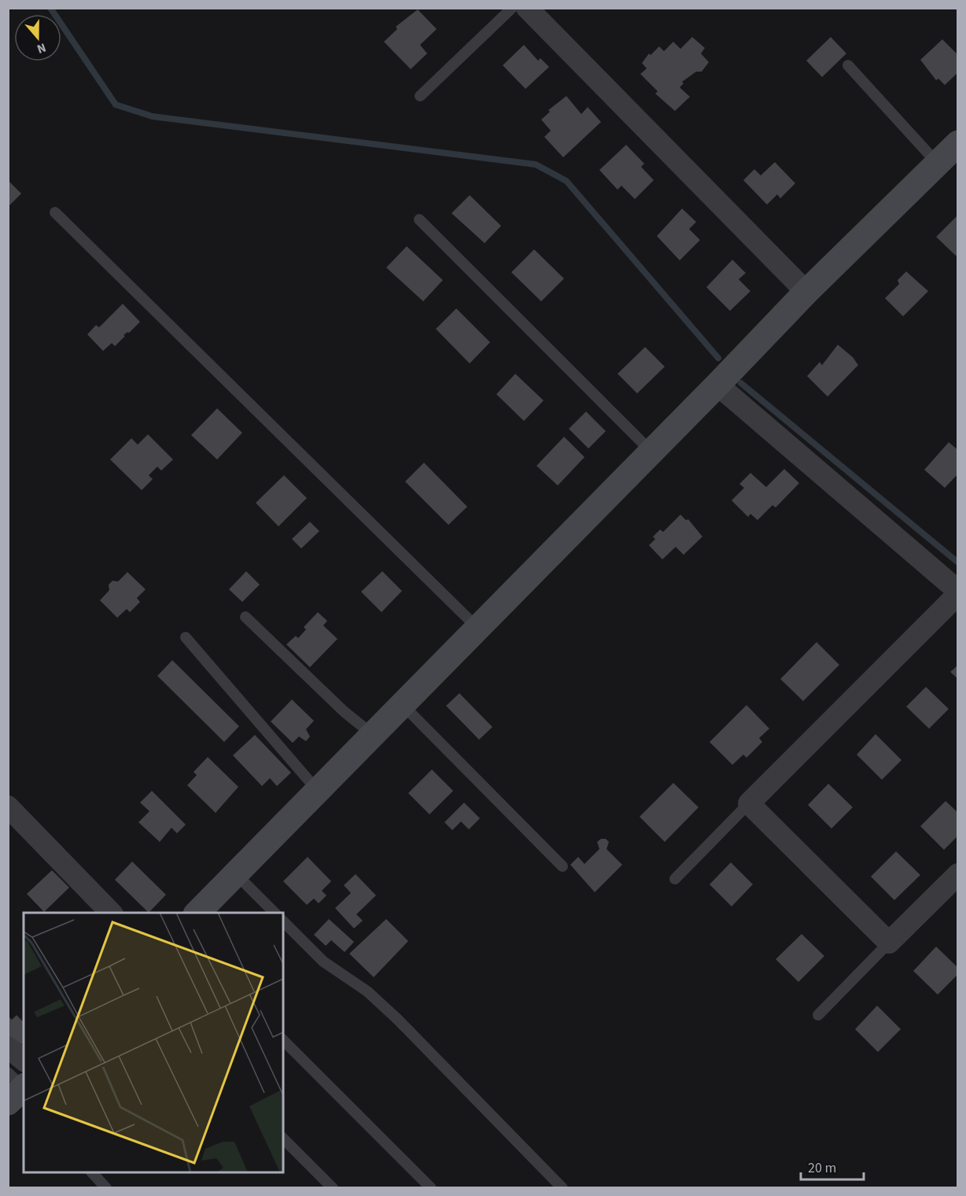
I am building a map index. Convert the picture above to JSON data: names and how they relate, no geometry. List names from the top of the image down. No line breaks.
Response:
{"scale_bar":"20 m","north":"bottom"}
